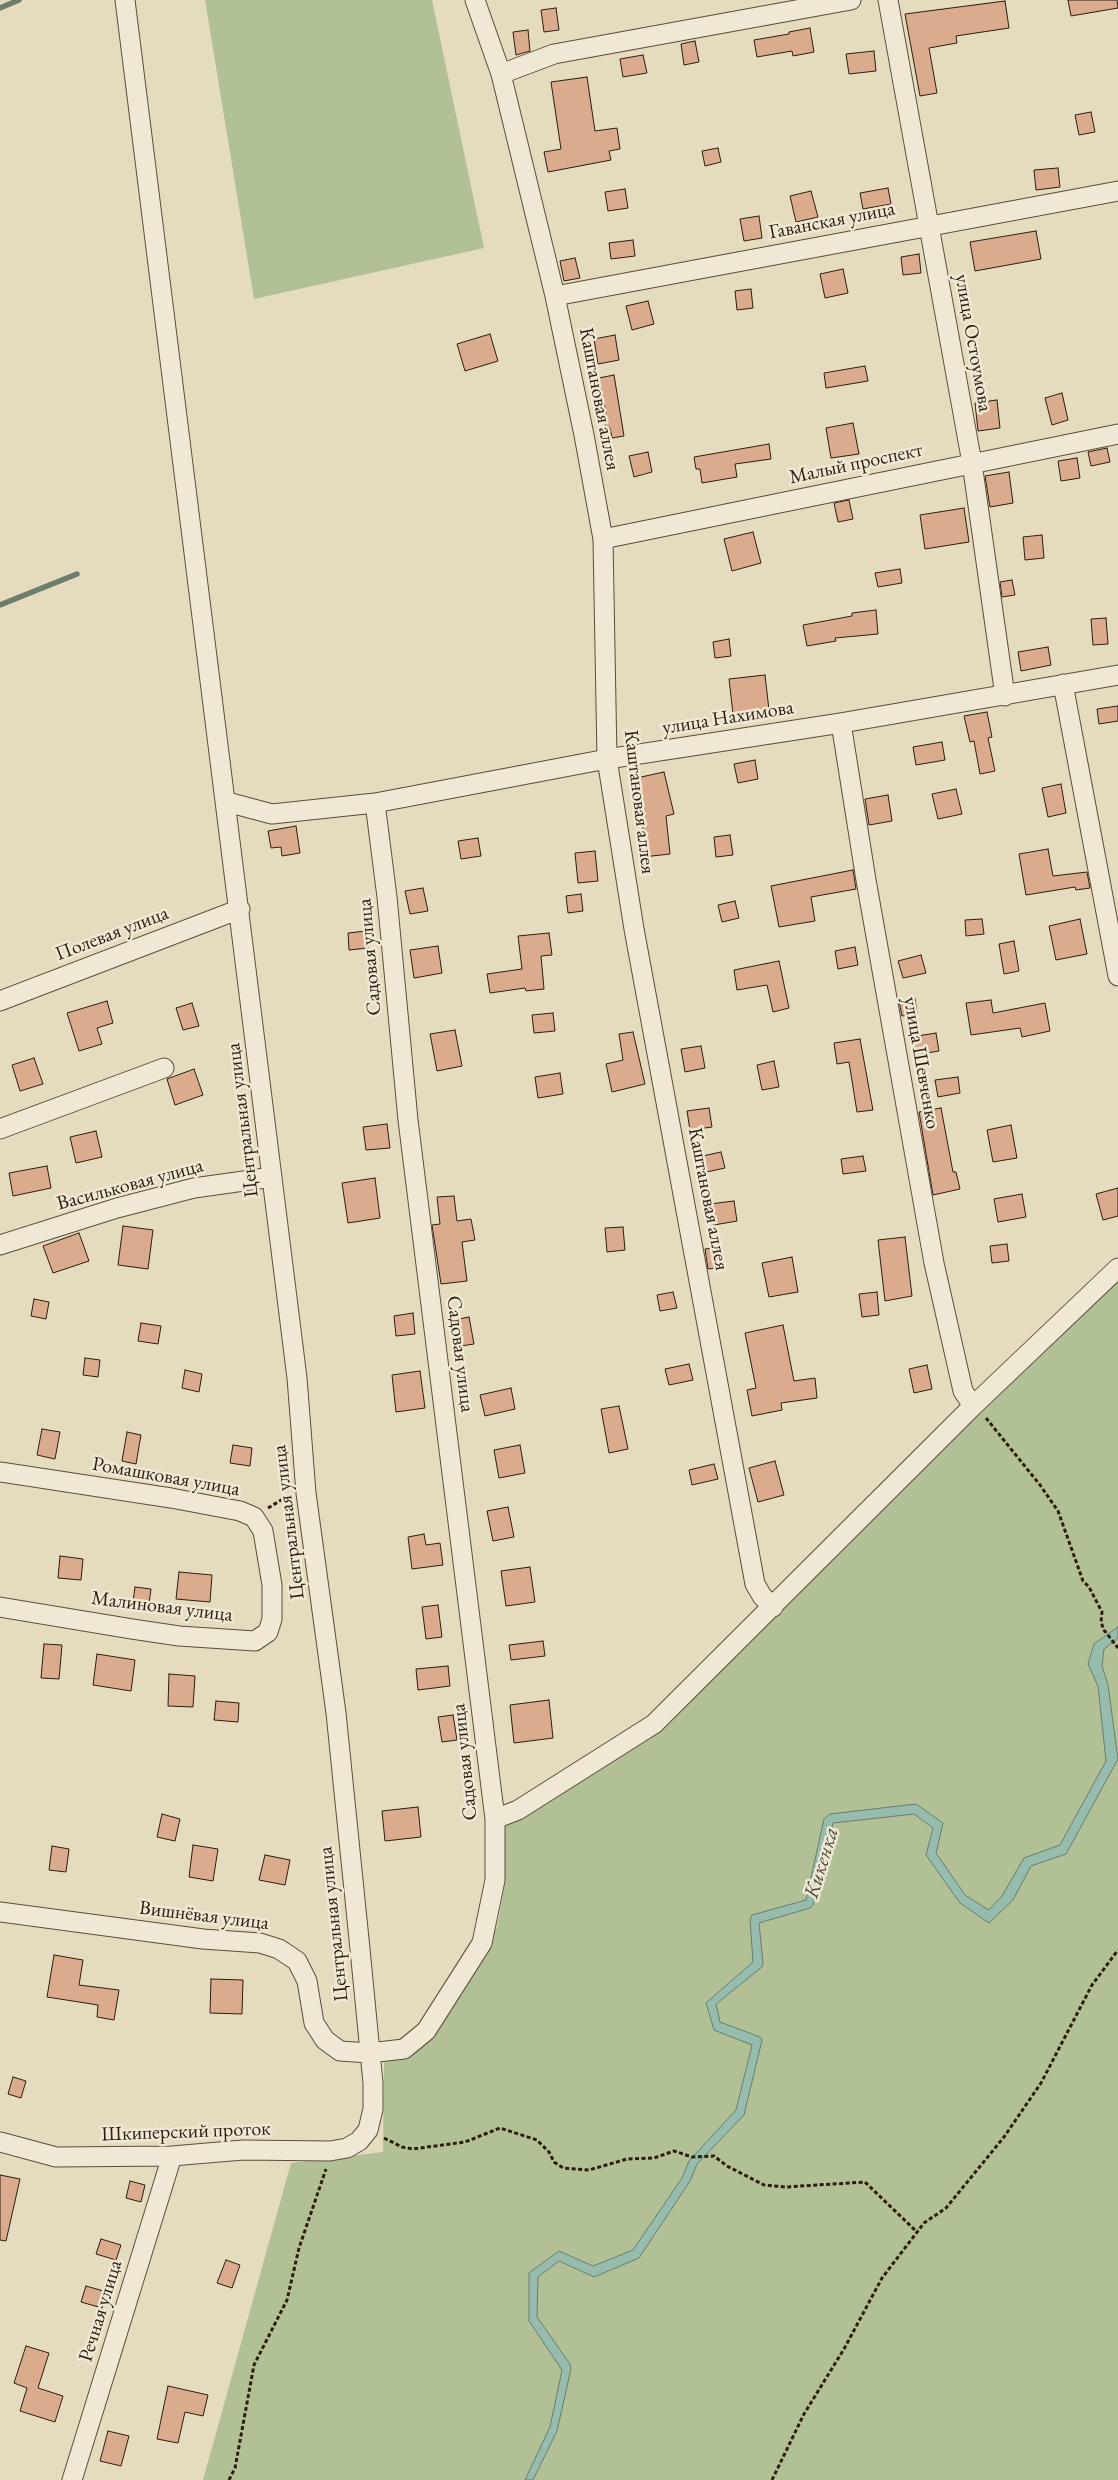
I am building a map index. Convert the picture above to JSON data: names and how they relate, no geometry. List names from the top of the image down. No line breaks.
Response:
{"streets":{"street":["Гаванская улица","улица Остоумова","Каштановая аллея","Малый проспект","улица Нахимова","Полевая улица","Садовая улица","улица Шевченко","Центральная улица","Васильковая улица","Ромашковая улица","Малиновая улица","Вишнёвая улица","Шкиперский проток","Речная улица"]},"crossings":[["Гаванская улица","улица Остоумова"],["Гаванская улица","Каштановая аллея"],["улица Остоумова","Малый проспект"],["улица Остоумова","улица Нахимова"],["Каштановая аллея","Малый проспект"],["Каштановая аллея","улица Нахимова"],["улица Нахимова","Садовая улица"],["улица Нахимова","улица Шевченко"],["улица Нахимова","Центральная улица"],["Полевая улица","Центральная улица"],["Садовая улица","Центральная улица"],["Садовая улица","Вишнёвая улица"],["Центральная улица","Васильковая улица"],["Центральная улица","Вишнёвая улица"],["Центральная улица","Шкиперский проток"],["Ромашковая улица","Малиновая улица"],["Шкиперский проток","Речная улица"]],"water":["Кикенка"]}
